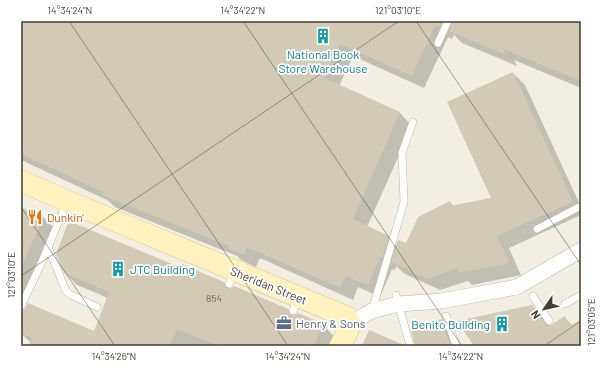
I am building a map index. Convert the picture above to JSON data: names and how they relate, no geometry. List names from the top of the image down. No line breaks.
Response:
{"streets":{"main road":["Sheridan Street"]},"places":{"building":["National Book Store Warehouse","JTC Building","Benito Building"],"restaurant":["Dunkin'"],"office":["Henry & Sons"]},"house_numbers":["854"],"north":"bottom left","coordinates":["14°34'24\"N","14°34'22\"N","121°03'10\"E","121°03'05\"E","14°34'26\"N"]}
